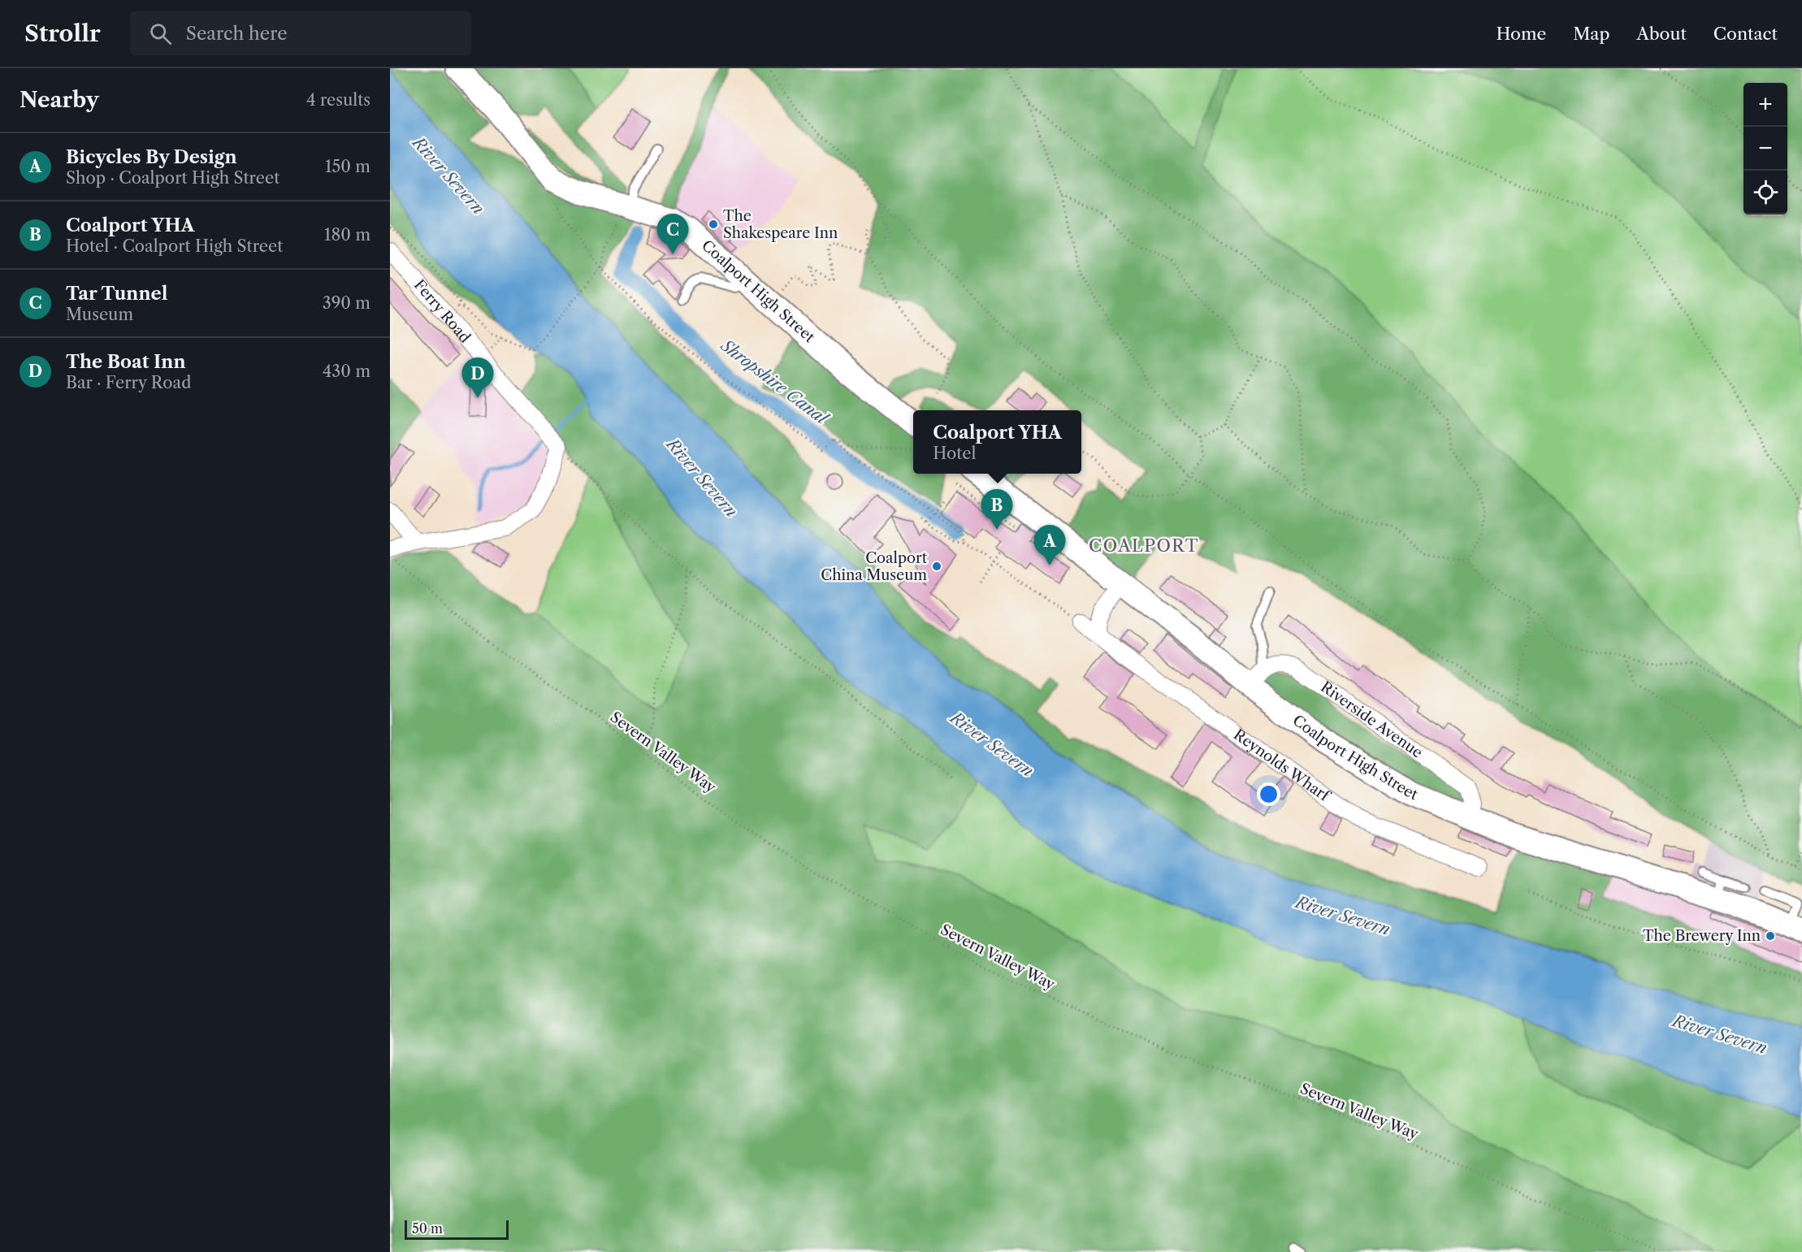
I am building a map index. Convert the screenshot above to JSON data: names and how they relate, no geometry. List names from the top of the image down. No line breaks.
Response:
{"streets":{"street":["Coalport High Street","Ferry Road","Riverside Avenue","Reynolds Wharf"],"path":["Severn Valley Way"]},"crossings":[["Coalport High Street","Riverside Avenue"]],"districts":["COALPORT"],"water":["River Severn","Shropshire Canal"],"places":["The Shakespeare Inn","Coalport China Museum","The Brewery Inn"],"scale_bar":"50 m","page":{"header":"Strollr","search":"Search here","nav":["Home","Map","About","Contact"],"heading":["Nearby","4 results"],"map_buttons":["+","−"],"list":[{"mark":"A","name":"Bicycles By Design","note":"Shop · Coalport High Street","value":"150 m"},{"mark":"B","name":"Coalport YHA","note":"Hotel · Coalport High Street","value":"180 m"},{"mark":"C","name":"Tar Tunnel","note":"Museum","value":"390 m"},{"mark":"D","name":"The Boat Inn","note":"Bar · Ferry Road","value":"430 m"}],"pins":["C","D","B","A"],"popup":["Coalport YHA","Hotel"],"scale":"50 m"}}
